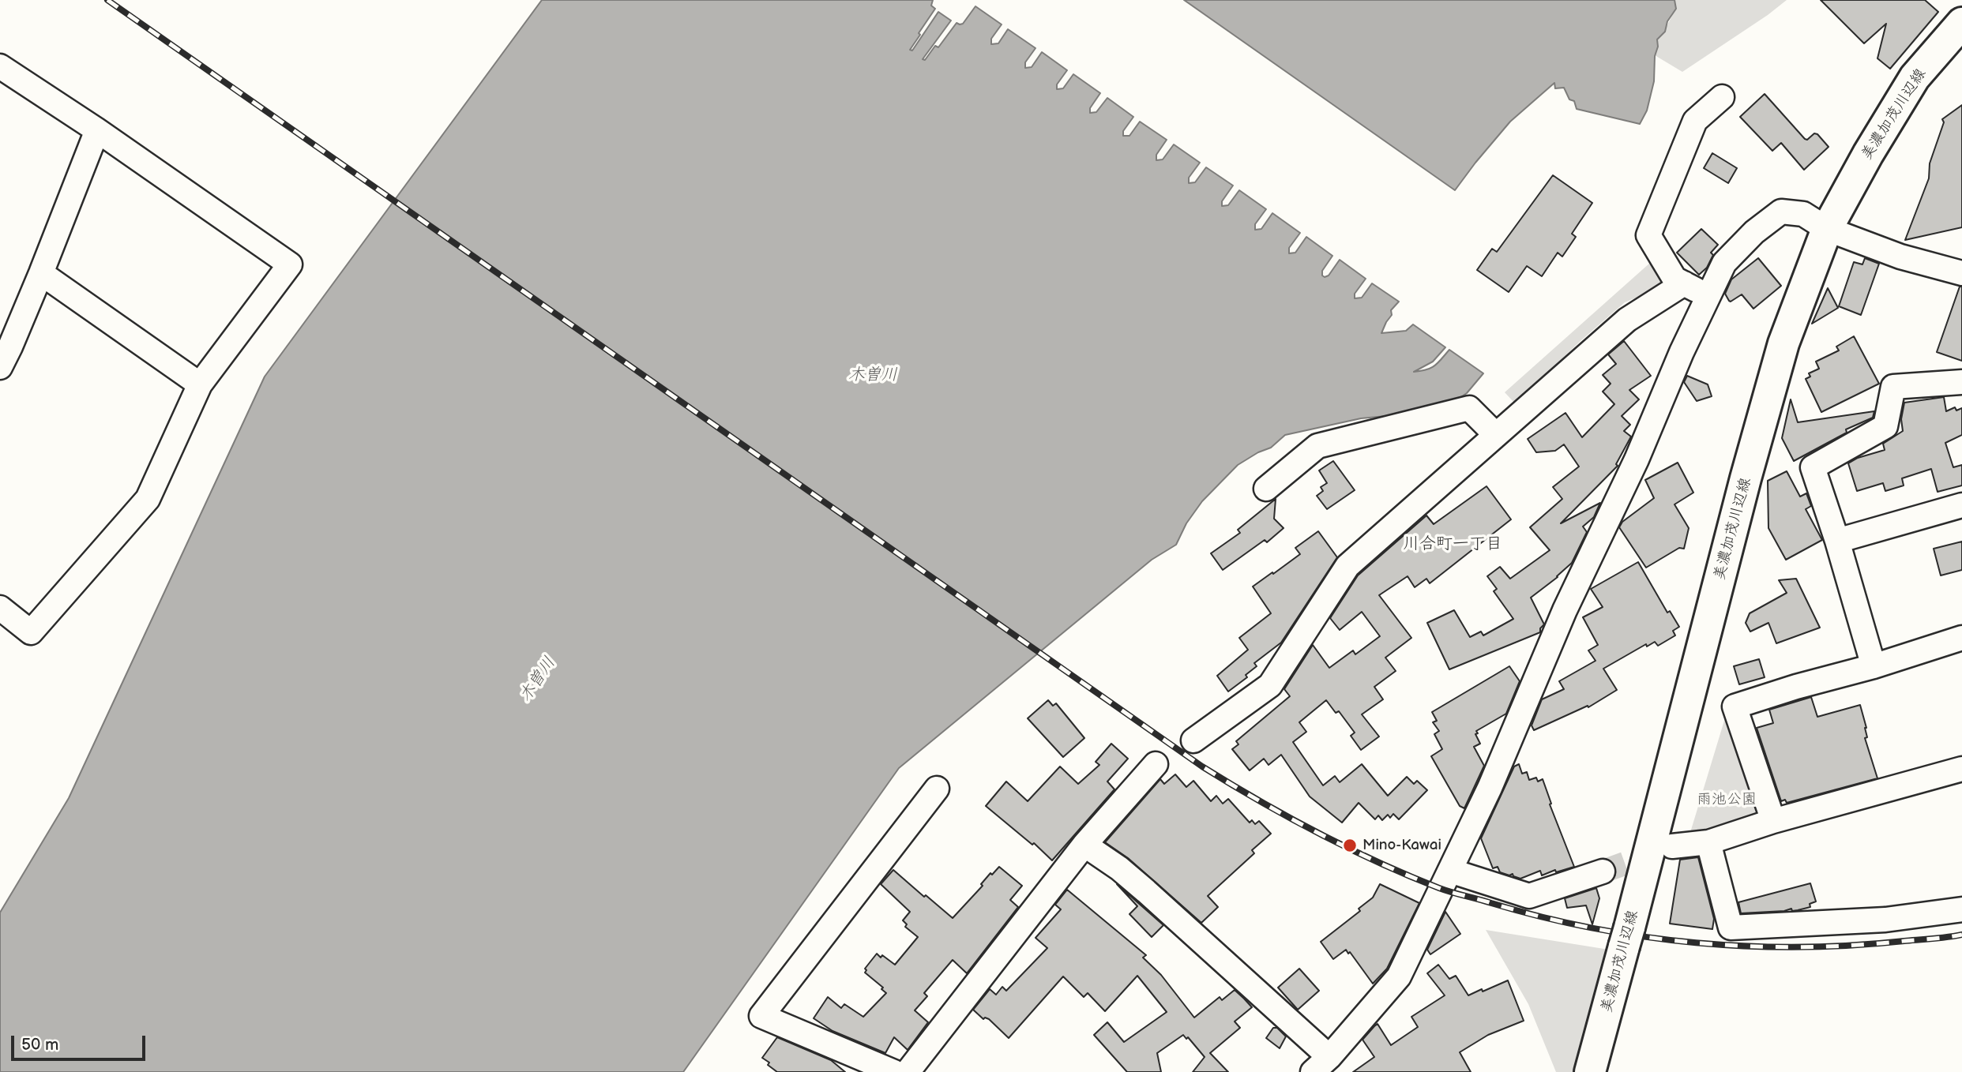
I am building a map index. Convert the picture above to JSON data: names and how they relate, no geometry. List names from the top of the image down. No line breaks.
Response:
{"streets":{"main road":["美濃加茂川辺線"]},"districts":["川合町一丁目"],"water":["木曽川"],"parks":["雨池公園"],"places":["Mino-Kawai"],"scale_bar":"50 m"}
